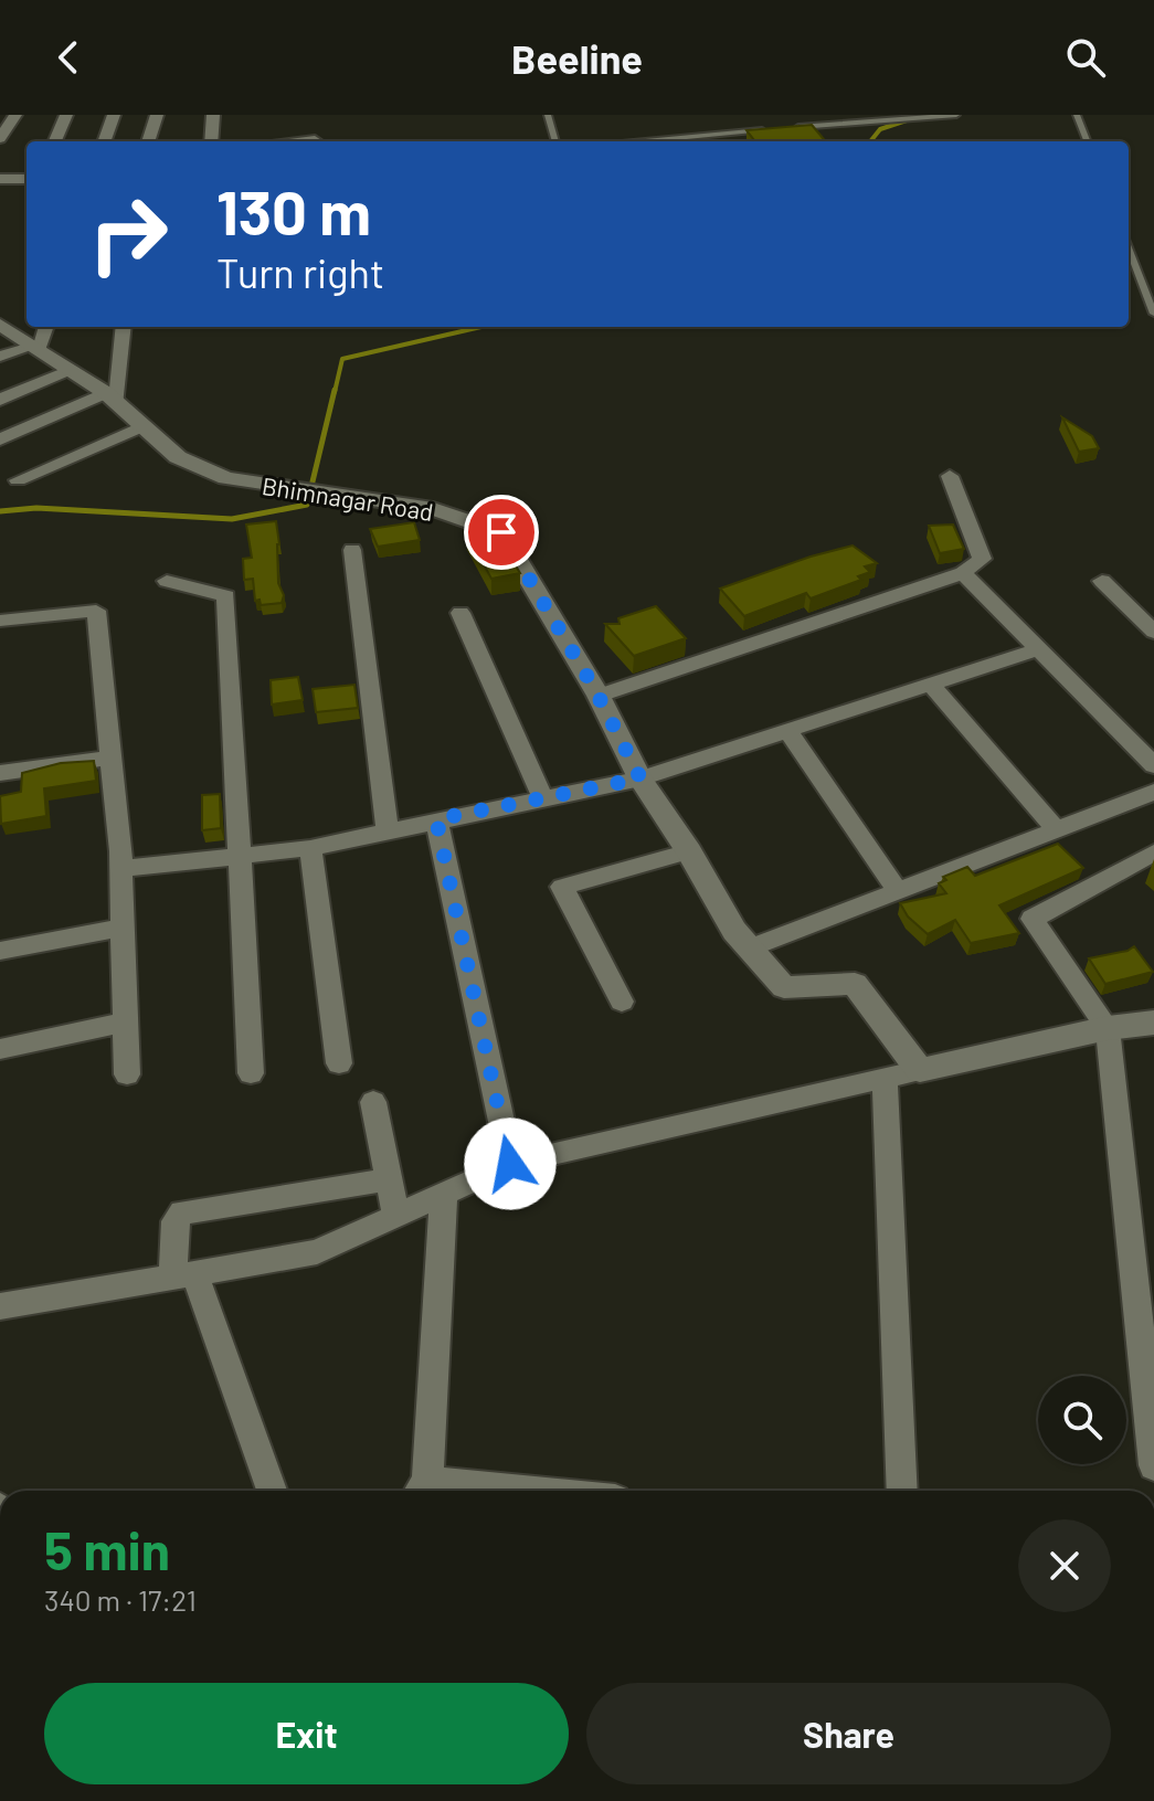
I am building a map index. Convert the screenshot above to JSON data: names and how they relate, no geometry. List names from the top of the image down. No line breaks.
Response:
{"streets":{"street":["Bhimnagar Road"]},"page":{"header":"Beeline","turn":["130 m","Turn right"],"heading":["5 min","340 m · 17:21"],"buttons":["Exit","Share"]}}
